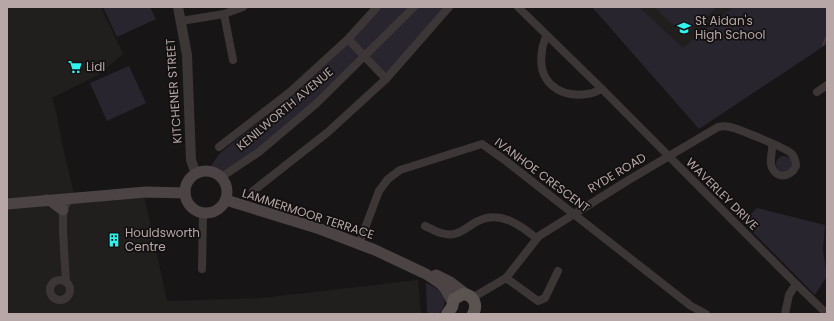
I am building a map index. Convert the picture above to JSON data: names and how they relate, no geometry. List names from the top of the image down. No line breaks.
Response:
{"streets":{"main road":["LAMMERMOOR TERRACE"],"street":["KITCHENER STREET","KENILWORTH AVENUE","RYDE ROAD","IVANHOE CRESCENT","WAVERLEY DRIVE"]},"crossings":[["KITCHENER STREET","KENILWORTH AVENUE"],["KITCHENER STREET","LAMMERMOOR TERRACE"],["KENILWORTH AVENUE","LAMMERMOOR TERRACE"],["RYDE ROAD","IVANHOE CRESCENT"],["RYDE ROAD","WAVERLEY DRIVE"],["RYDE ROAD","LAMMERMOOR TERRACE"],["IVANHOE CRESCENT","LAMMERMOOR TERRACE"]],"places":{"school or university":["St Aidan's High School"],"supermarket":["Lidl"],"building":["Houldsworth Centre"]}}
